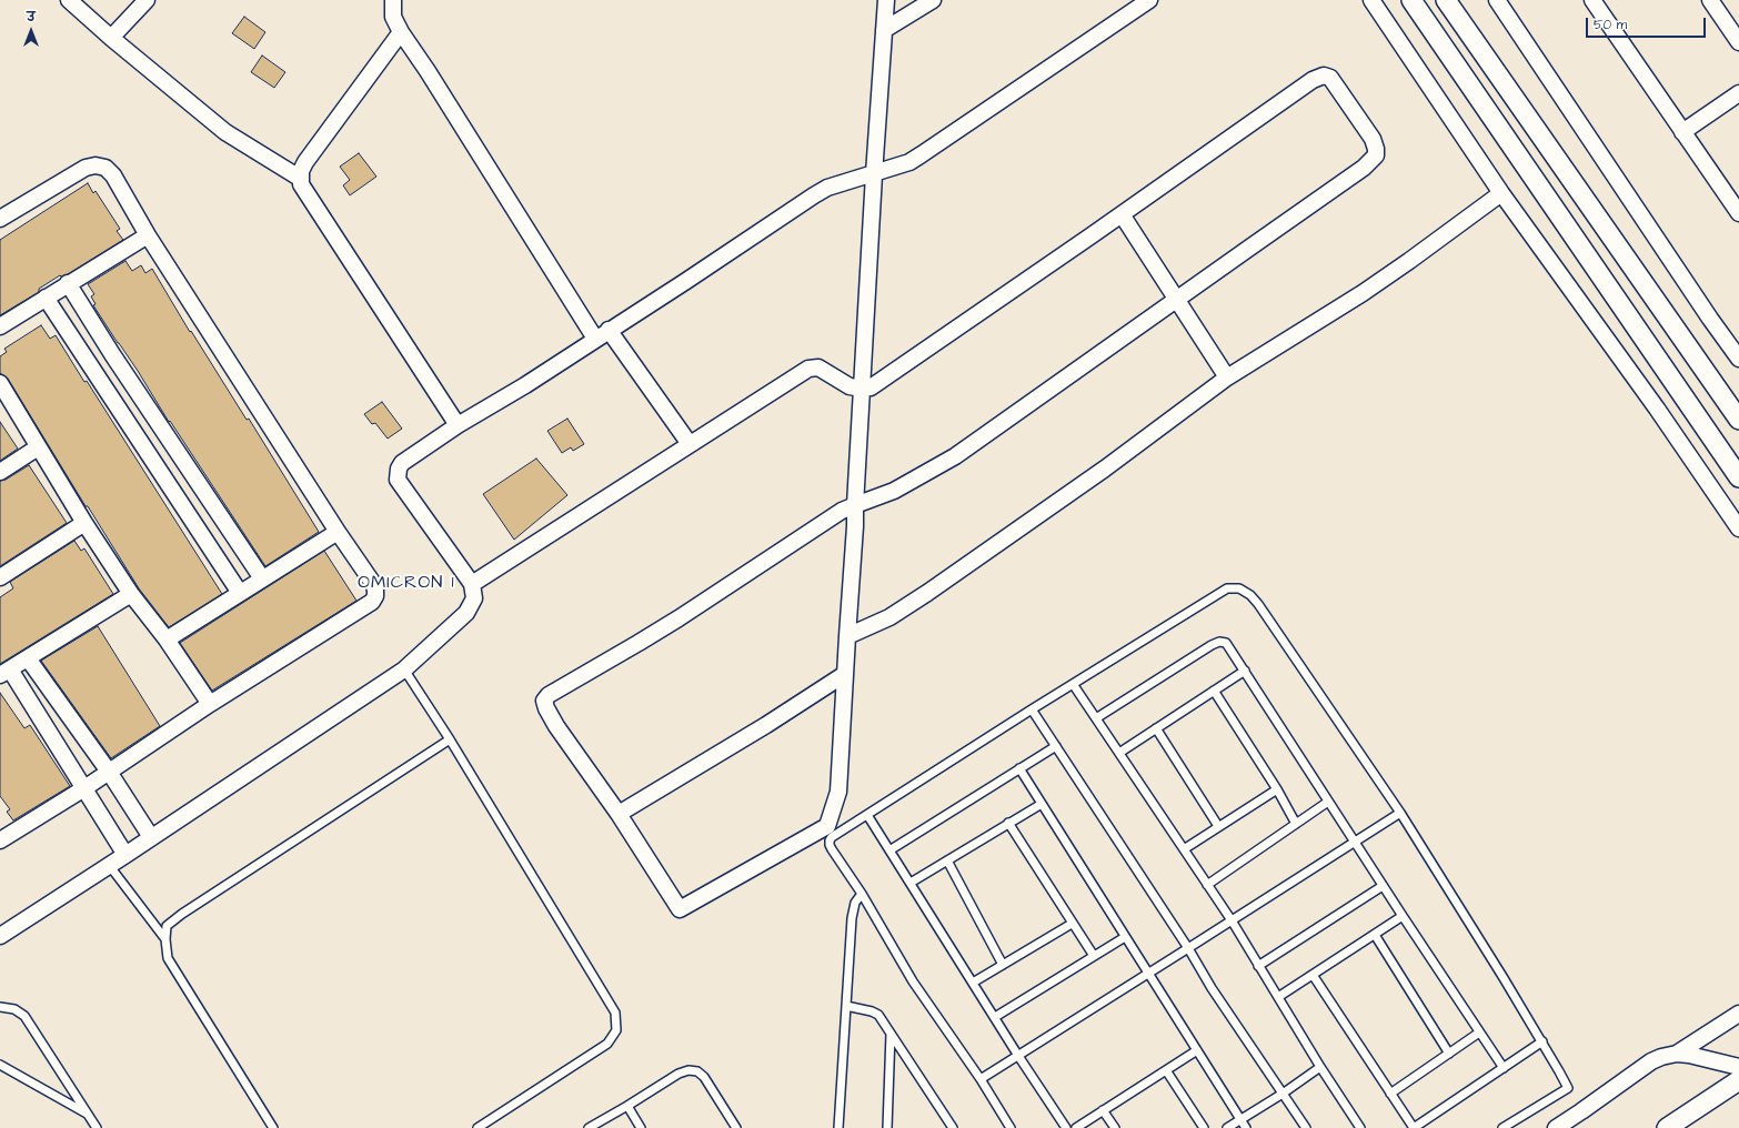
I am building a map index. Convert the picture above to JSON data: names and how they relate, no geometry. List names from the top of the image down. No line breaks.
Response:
{"districts":["OMICRON 1"],"scale_bar":"50 m","north":"top"}
